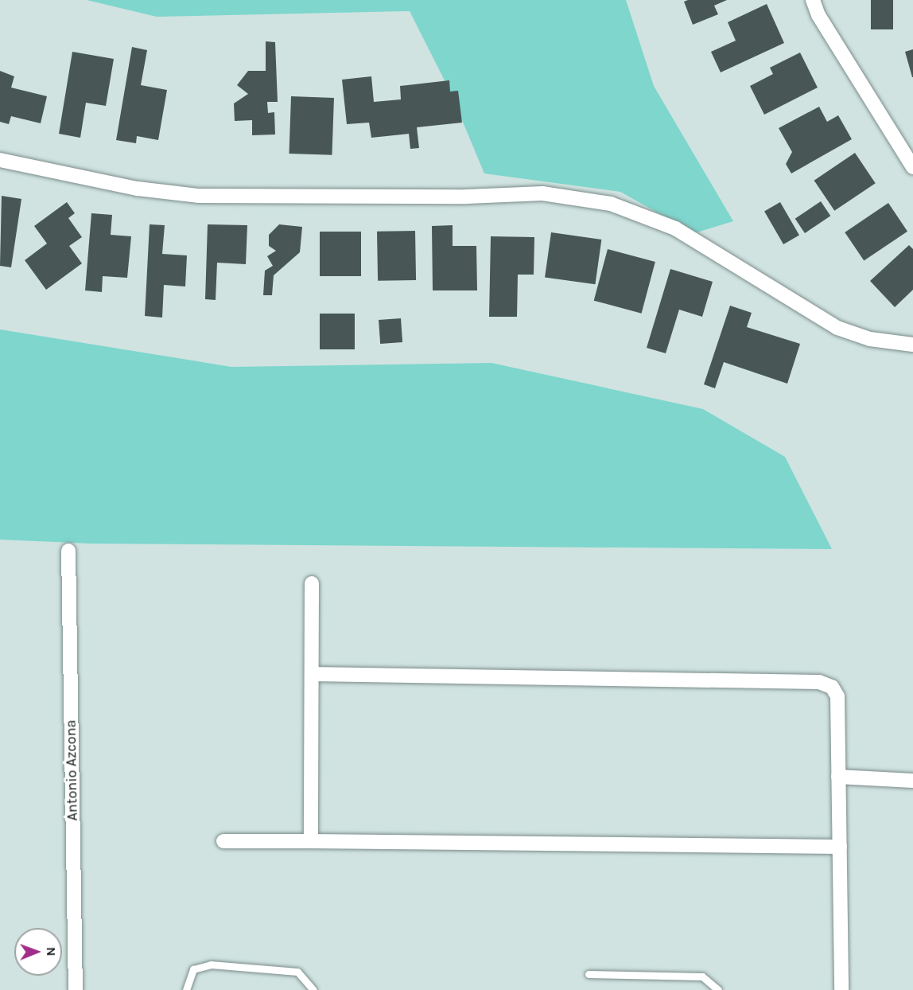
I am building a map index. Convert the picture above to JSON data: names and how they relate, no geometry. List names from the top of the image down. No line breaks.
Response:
{"streets":{"street":["Antonio Azcona"]},"north":"right"}
